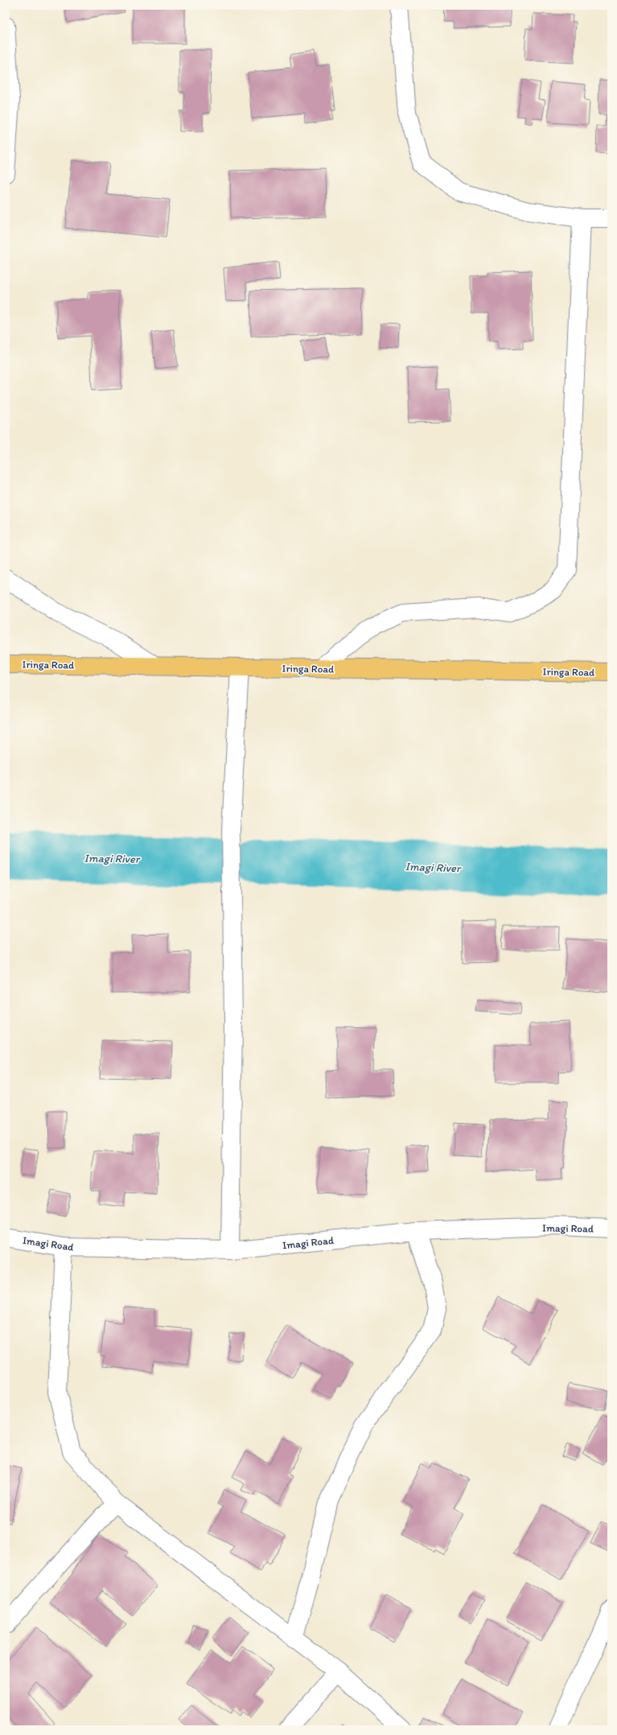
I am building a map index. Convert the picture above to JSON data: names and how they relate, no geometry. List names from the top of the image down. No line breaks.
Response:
{"streets":{"highway":["Iringa Road"],"street":["Imagi Road"]},"water":["Imagi River"]}
